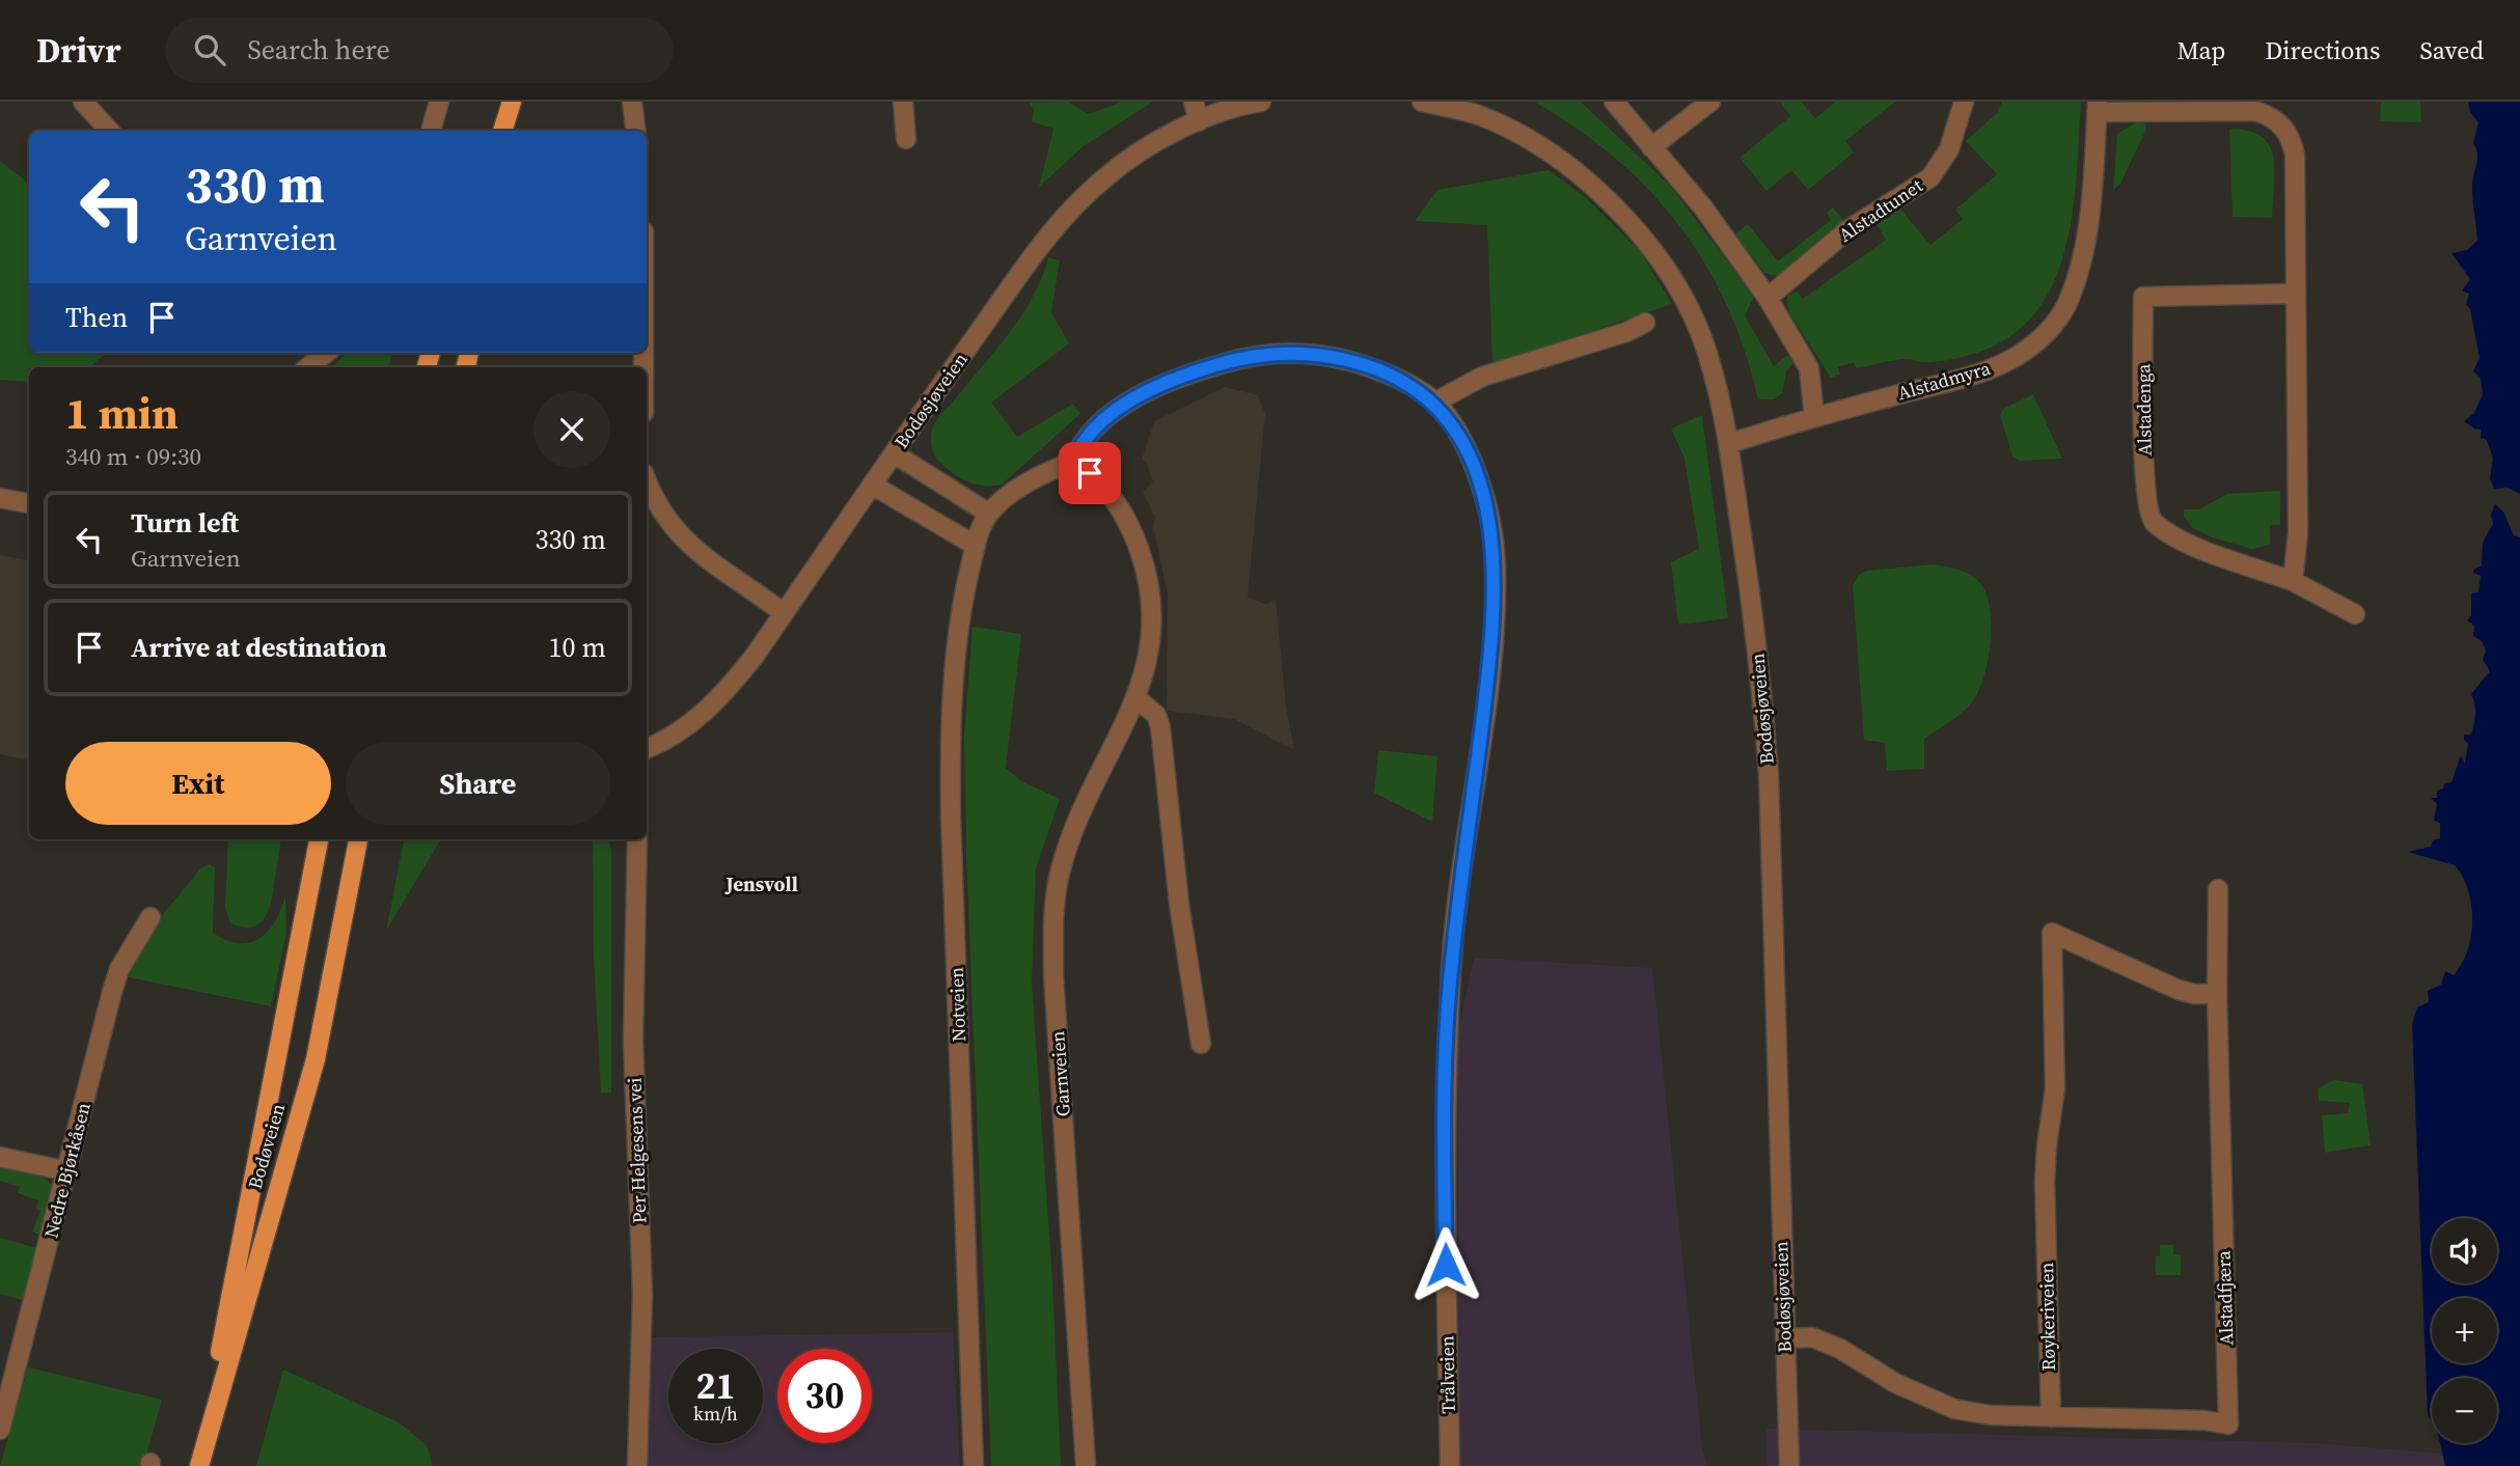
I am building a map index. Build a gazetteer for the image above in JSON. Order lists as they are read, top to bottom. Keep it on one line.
{"streets":{"main road":["Bodøveien"],"street":["Alstadtunet","Alstadmyra","Bodøsjøveien","Alstadenga","Notveien","Garnveien","Per Helgesens vei","Nedre Bjørkåsen","Alstadfjæra","Røykeriveien","Trålveien"]},"crossings":[["Alstadmyra","Bodøsjøveien"],["Garnveien","Trålveien"],["Alstadfjæra","Røykeriveien"]],"districts":["Jensvoll"],"page":{"header":"Drivr","search":"Search here","nav":["Map","Directions","Saved"],"turn":["330 m","Garnveien"],"then":"Then","heading":["1 min","340 m · 09:30"],"list":[{"name":"Turn left","note":"Garnveien","value":"330 m"},{"name":"Arrive at destination","value":"10 m"}],"buttons":["Exit","Share"],"map_buttons":["+","−"],"speed":"21 km/h","limit":"30"}}
